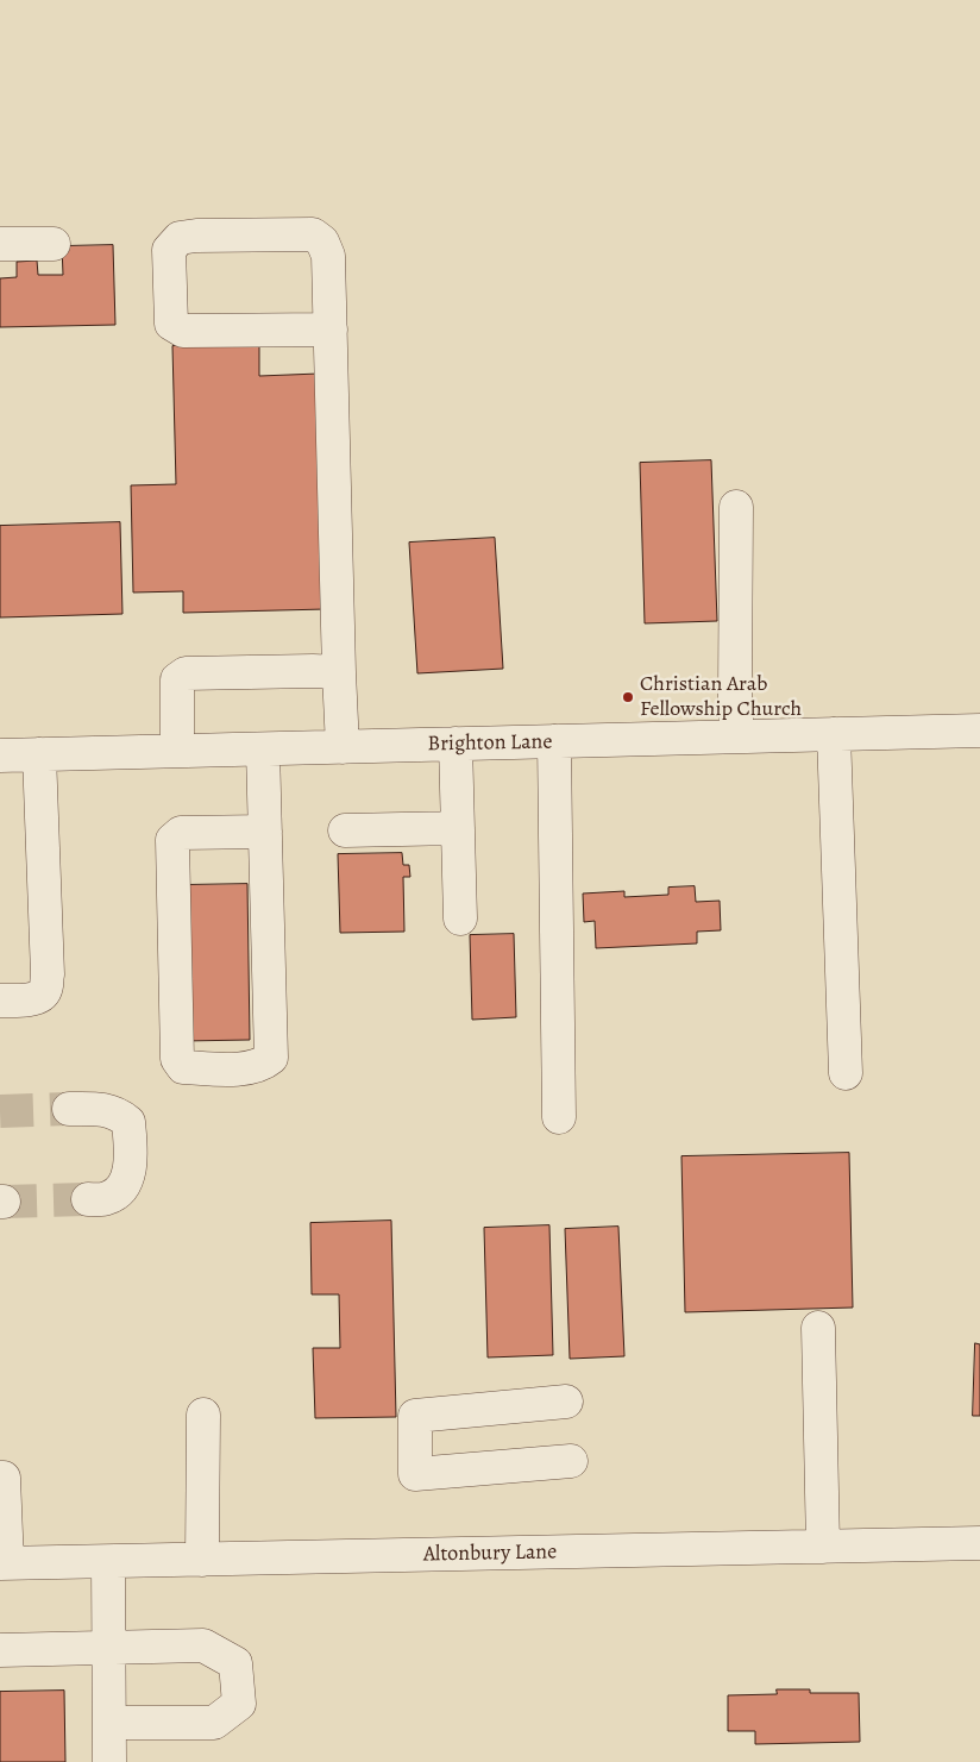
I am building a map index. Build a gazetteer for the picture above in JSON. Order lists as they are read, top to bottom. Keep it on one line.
{"streets":{"street":["Brighton Lane","Altonbury Lane"]},"places":["Christian Arab Fellowship Church"]}
